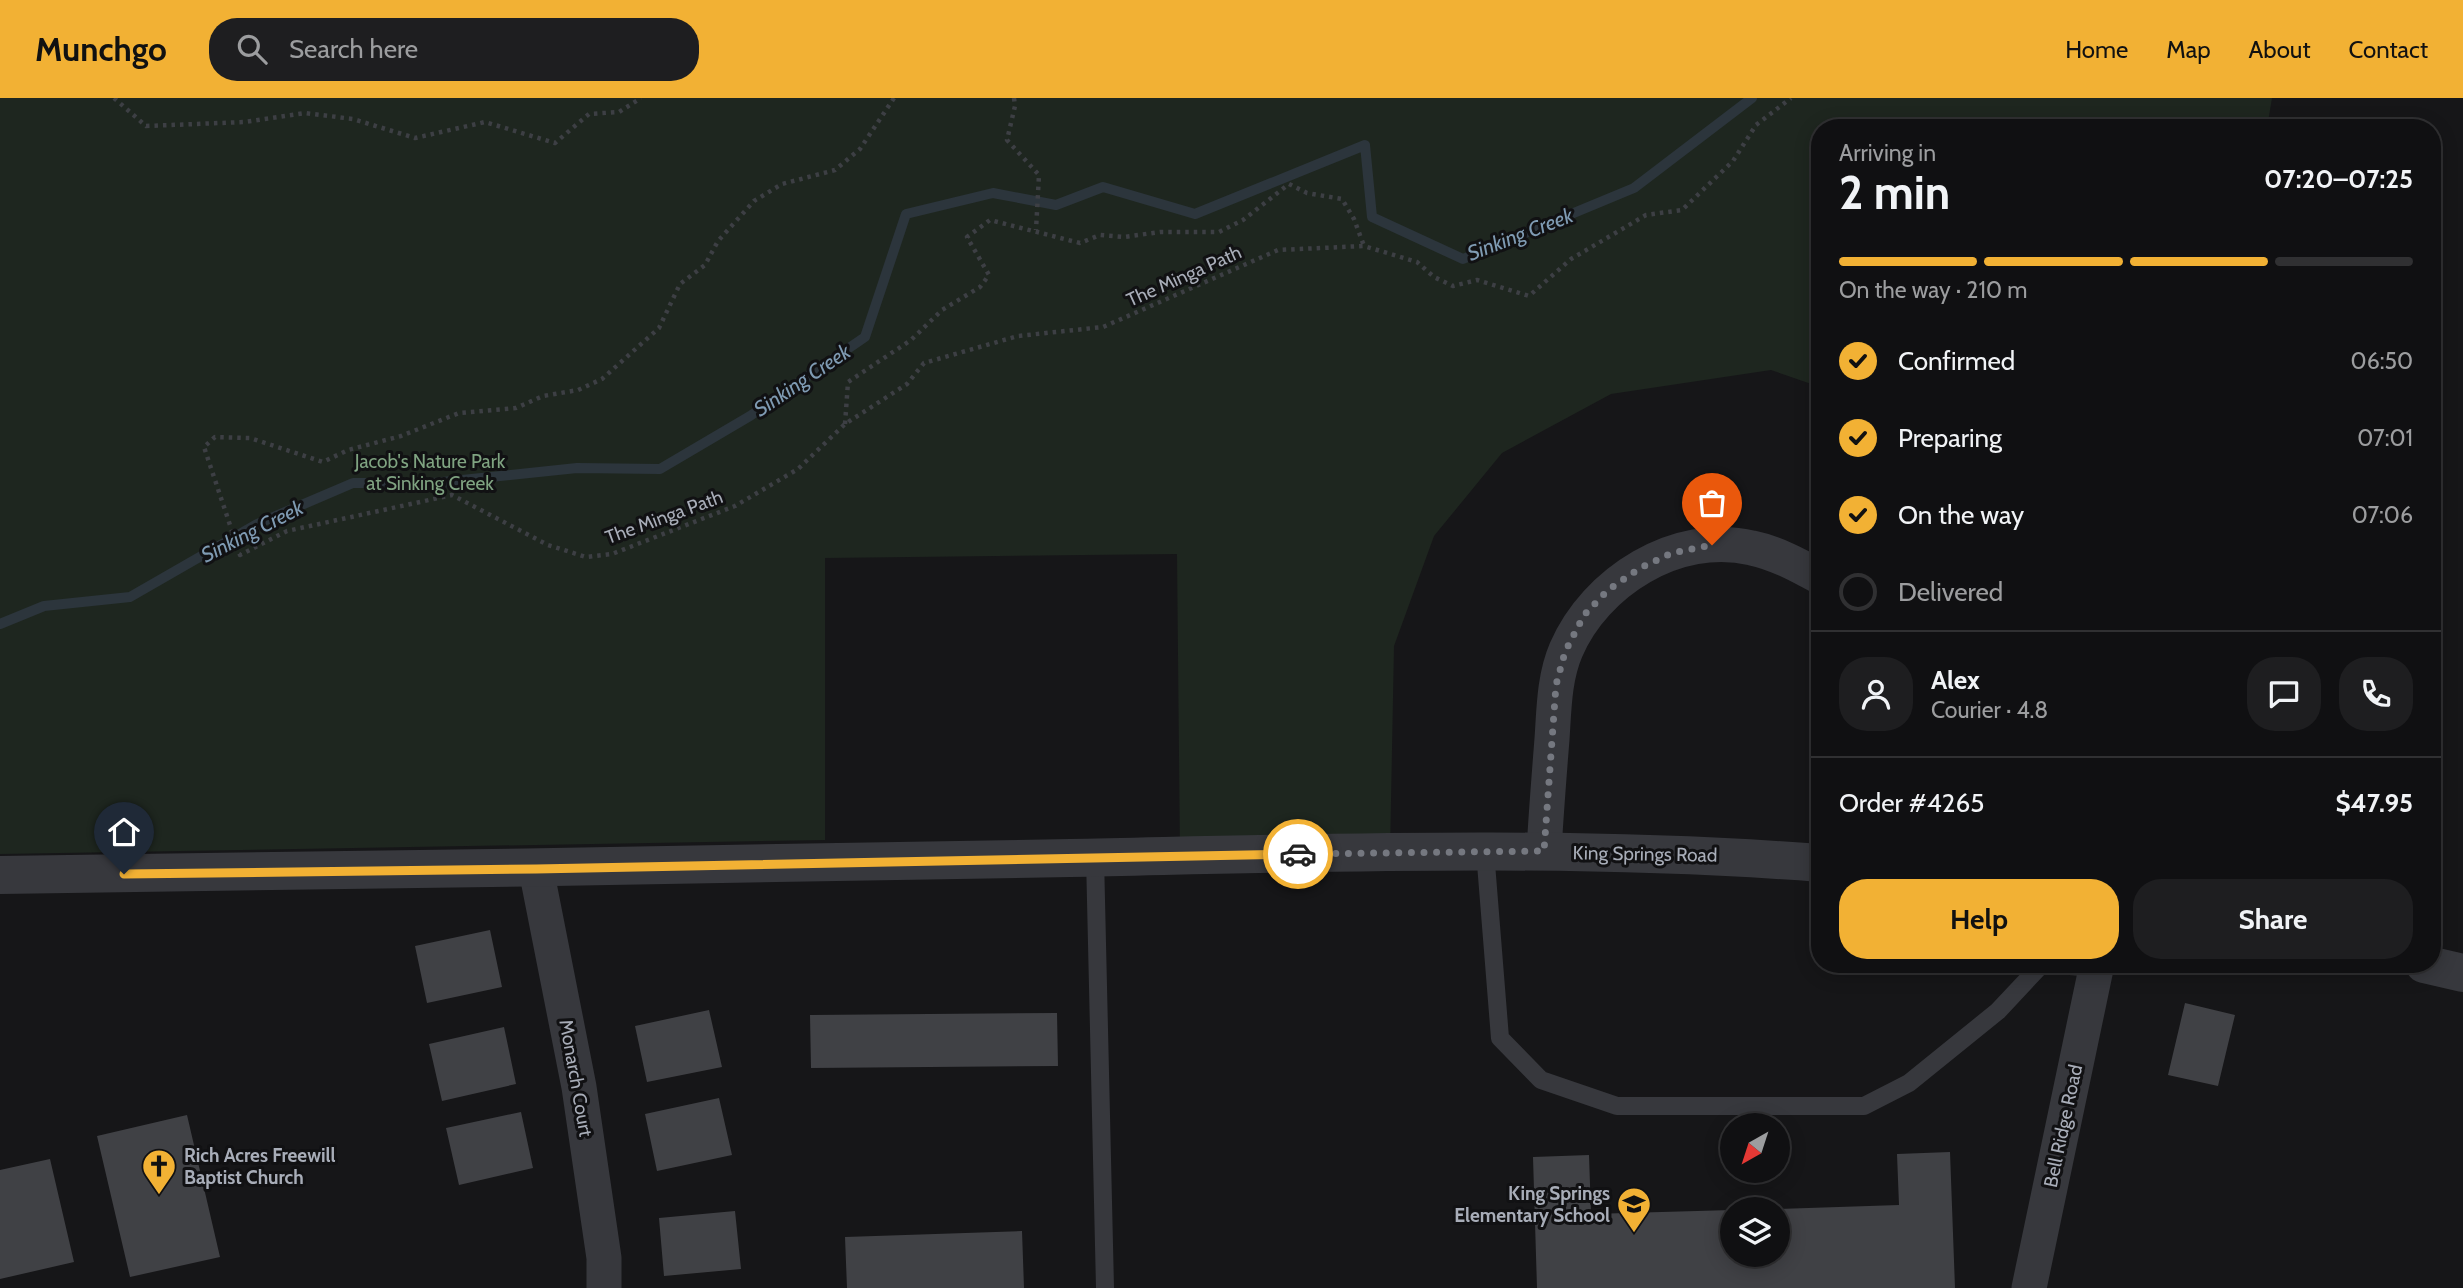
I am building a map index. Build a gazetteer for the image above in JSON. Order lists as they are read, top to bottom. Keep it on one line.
{"streets":{"street":["King Springs Road","Monarch Court","Bell Ridge Road"],"path":["The Minga Path"]},"crossings":[["King Springs Road","Monarch Court"]],"water":["Sinking Creek"],"parks":["Jacob's Nature Park at Sinking Creek"],"places":{"church":["Rich Acres Freewill Baptist Church"],"school or university":["King Springs Elementary School"]},"north":"bottom left","page":{"header":"Munchgo","search":"Search here","nav":["Home","Map","About","Contact"],"heading":["2 min","Arriving in","07:20–07:25"],"panel":["Alex","Courier · 4.8","Order #4265","$47.95"],"bar":"On the way · 210 m","list":[["Confirmed","06:50"],["Preparing","07:01"],["On the way","07:06"],"Delivered"],"buttons":["Help","Share"]}}
